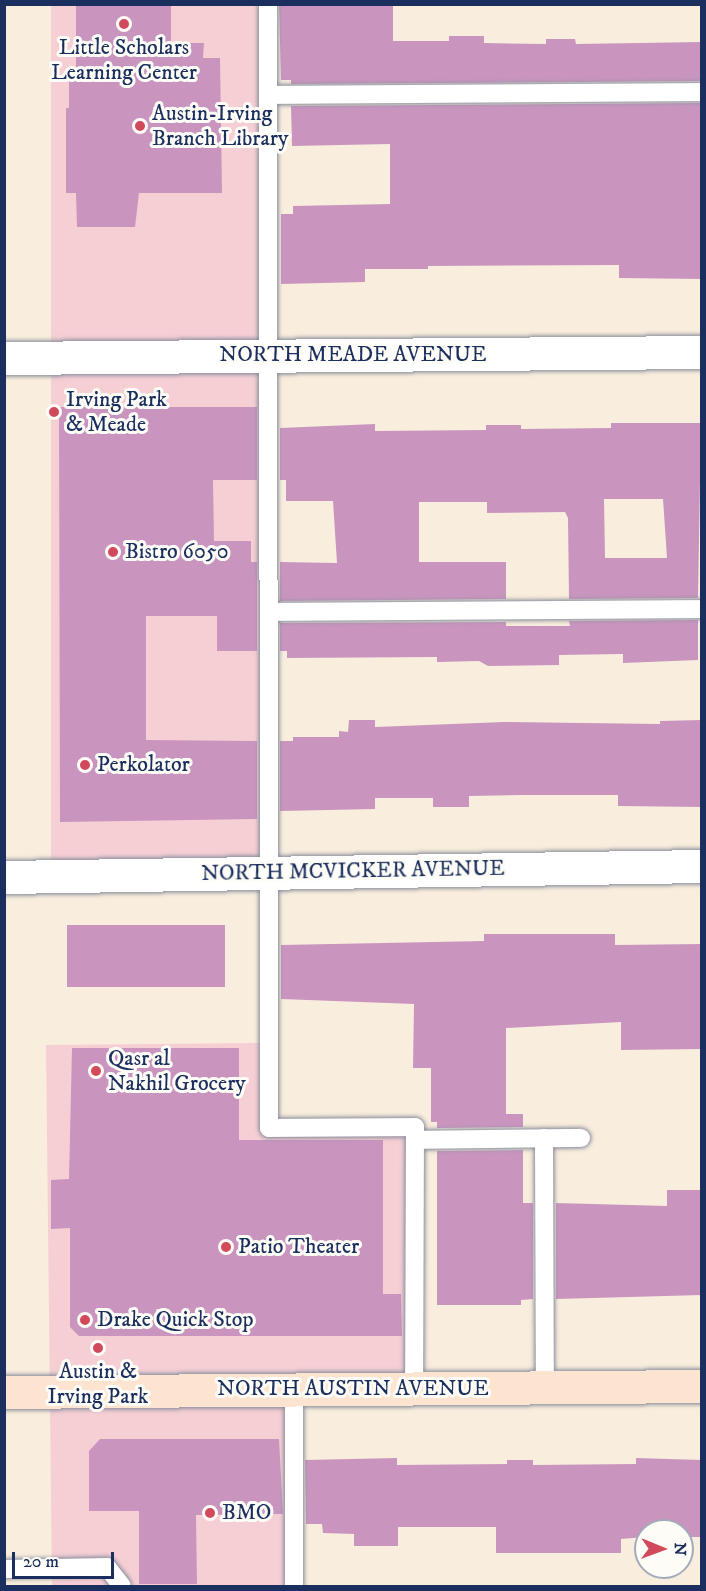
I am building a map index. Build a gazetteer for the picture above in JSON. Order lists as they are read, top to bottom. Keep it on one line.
{"streets":{"street":["NORTH MEADE AVENUE","NORTH MCVICKER AVENUE","NORTH AUSTIN AVENUE"]},"places":["Little Scholars Learning Center","Austin-Irving Branch Library","Irving Park & Meade","Bistro 6050","Perkolator","Qasr al Nakhil Grocery","Patio Theater","Drake Quick Stop","Austin & Irving Park","BMO"],"scale_bar":"20 m","north":"right"}
